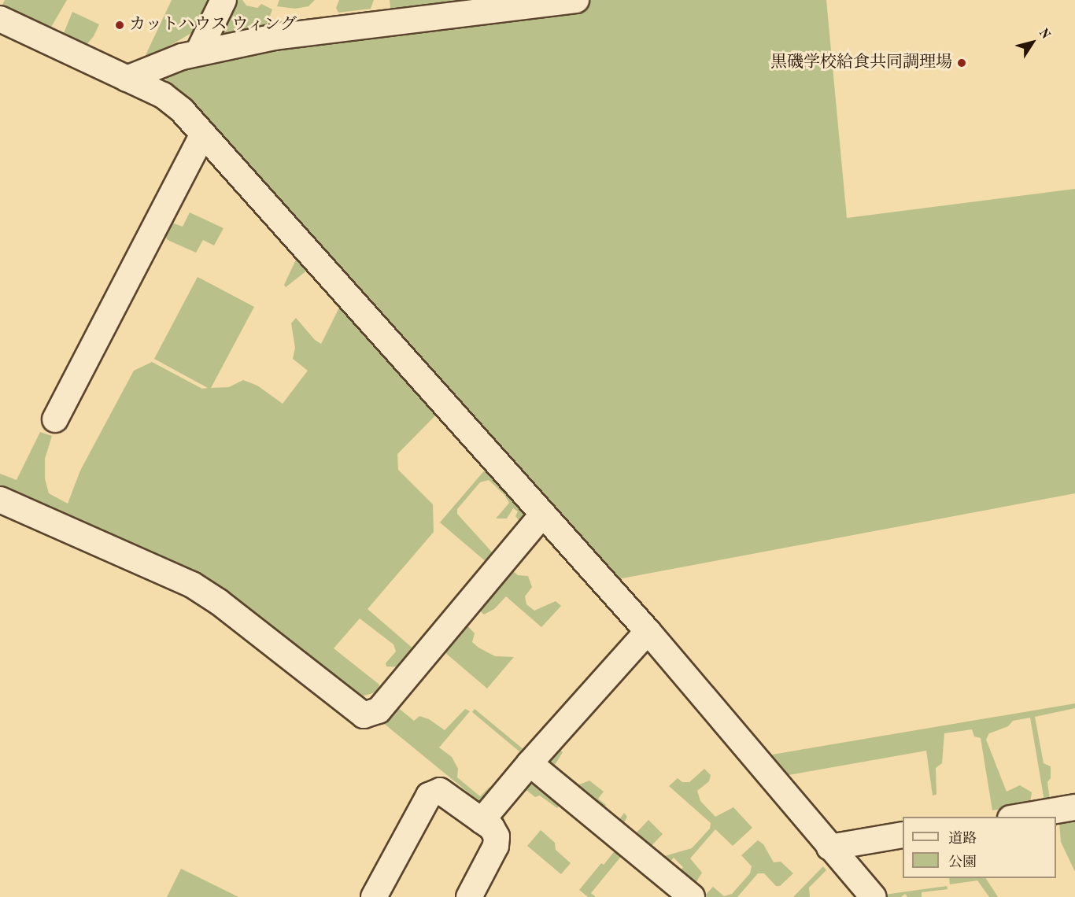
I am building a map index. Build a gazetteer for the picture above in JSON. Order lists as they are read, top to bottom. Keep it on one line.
{"places":["カットハウス ウィング","黒磯学校給食共同調理場"],"legend":["道路","公園"],"north":"top right"}
